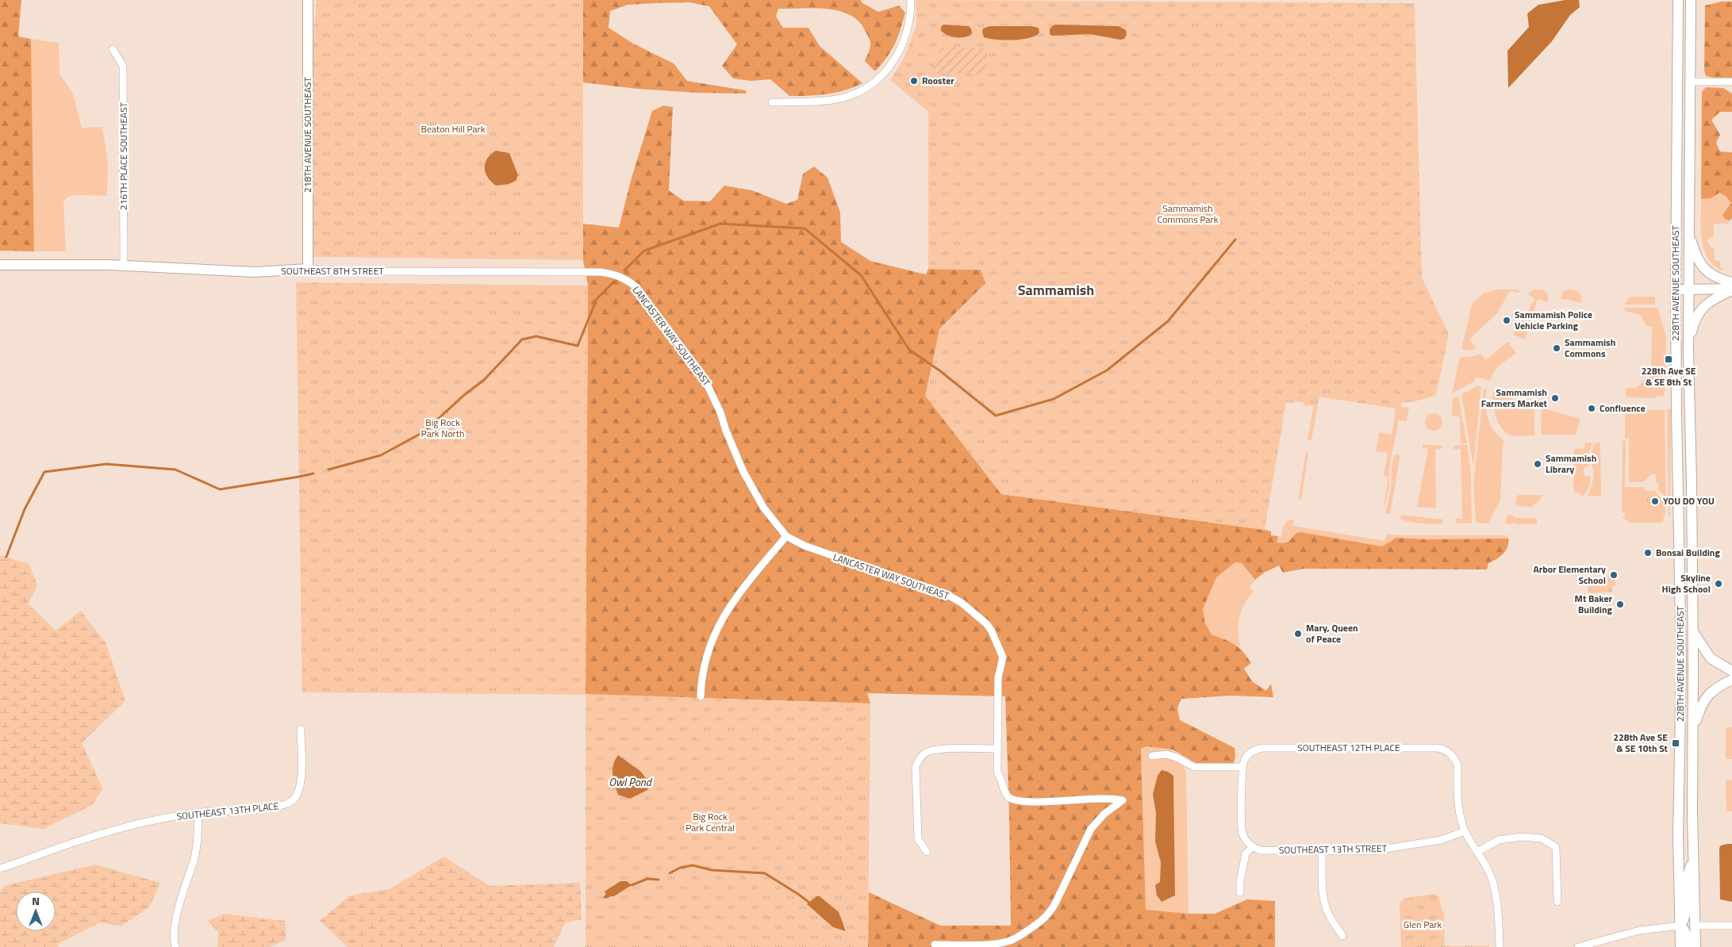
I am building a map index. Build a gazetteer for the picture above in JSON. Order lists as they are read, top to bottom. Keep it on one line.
{"streets":{"main road":["218TH AVENUE SOUTHEAST","SOUTHEAST 8TH STREET","228TH AVENUE SOUTHEAST"],"street":["216TH PLACE SOUTHEAST","LANCASTER WAY SOUTHEAST","SOUTHEAST 12TH PLACE","SOUTHEAST 13TH PLACE","SOUTHEAST 13TH STREET"]},"crossings":[["218TH AVENUE SOUTHEAST","SOUTHEAST 8TH STREET"],["216TH PLACE SOUTHEAST","SOUTHEAST 8TH STREET"],["SOUTHEAST 8TH STREET","LANCASTER WAY SOUTHEAST"],["SOUTHEAST 12TH PLACE","SOUTHEAST 13TH STREET"]],"districts":["Sammamish"],"water":["Owl Pond"],"parks":["Beaton Hill Park","Sammamish Commons Park","Big Rock Park North","Big Rock Park Central","Glen Park"],"places":{"other":["Rooster","Sammamish Police Vehicle Parking","Sammamish Commons","Sammamish Farmers Market","Confluence","Sammamish Library","YOU DO YOU","Bonsai Building","Arbor Elementary School","Skyline High School","Mt Baker Building","Mary, Queen of Peace"],"transit":["228th Ave SE & SE 8th St","228th Ave SE & SE 10th St"]},"north":"top"}
